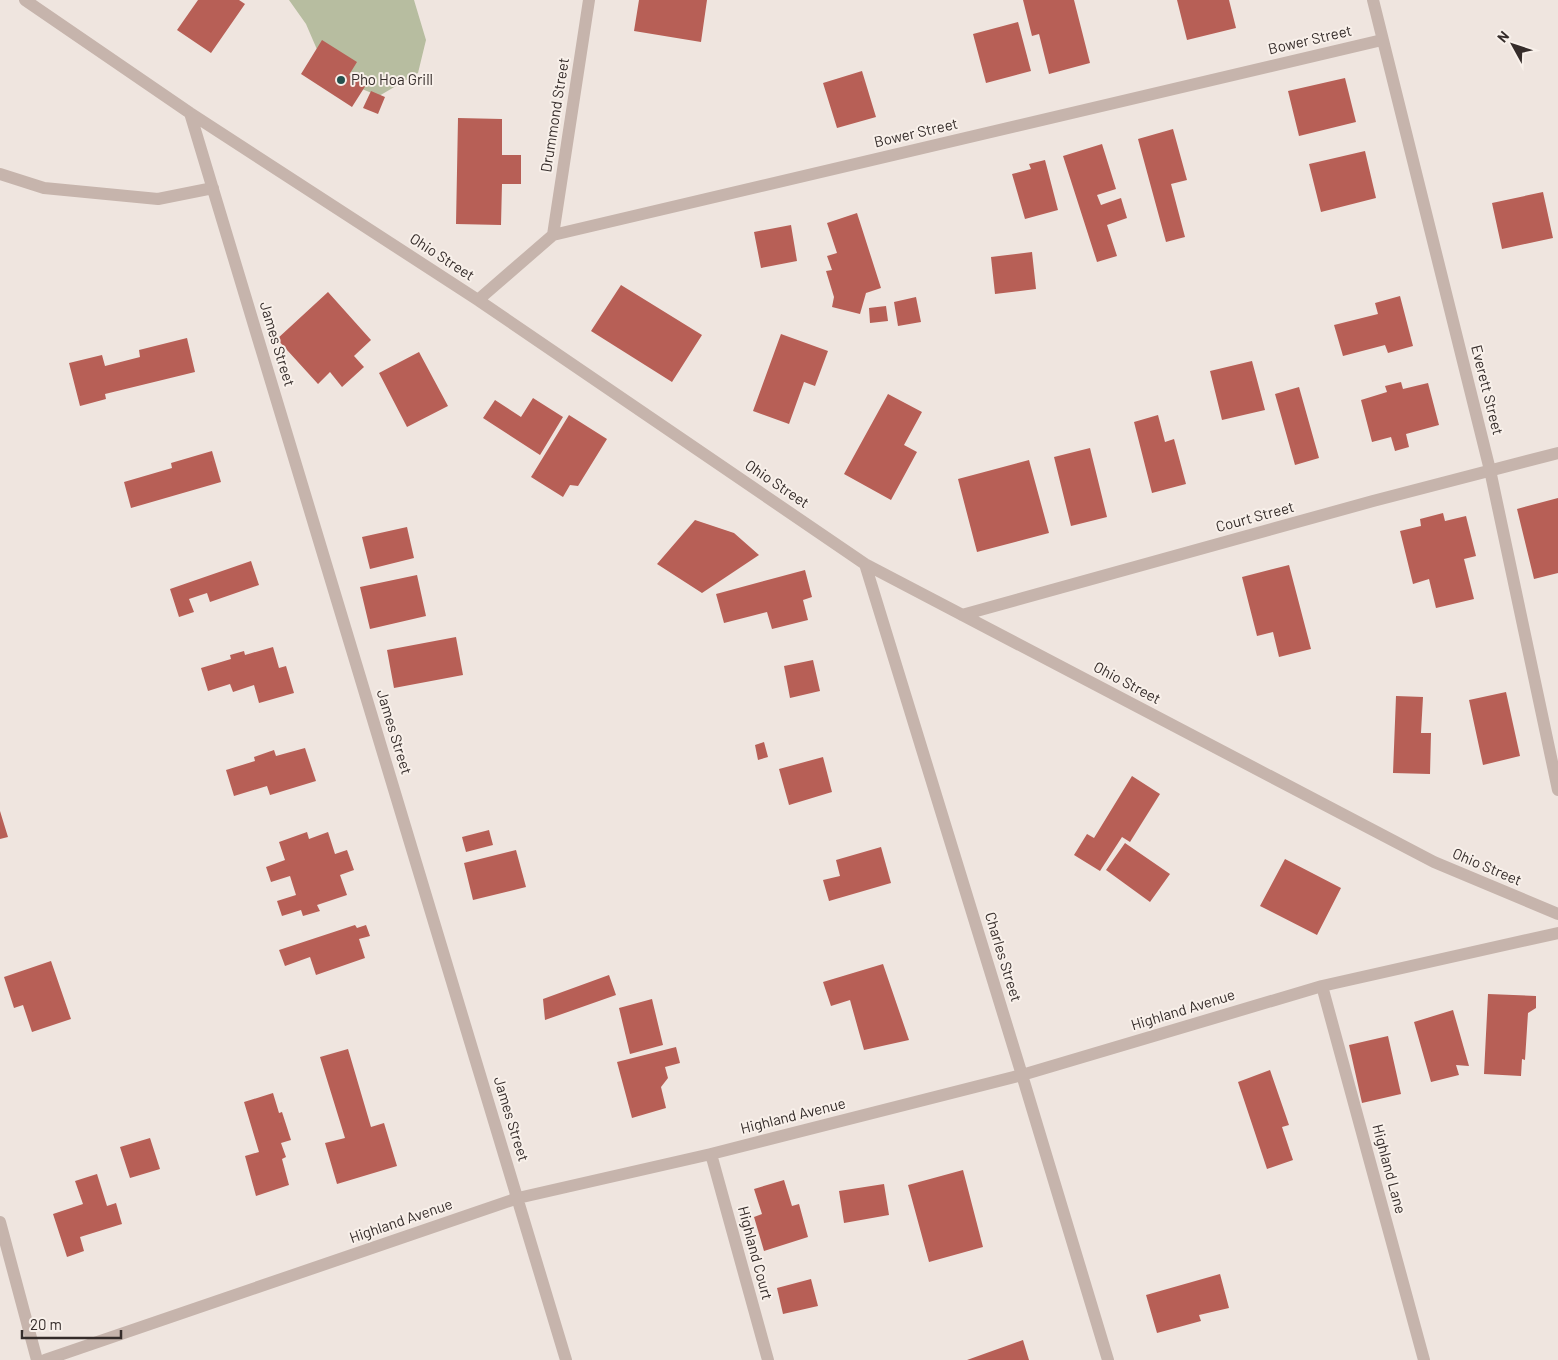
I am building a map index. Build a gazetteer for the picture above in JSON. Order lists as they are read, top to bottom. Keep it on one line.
{"streets":{"street":["Bower Street","Drummond Street","Ohio Street","James Street","Everett Street","Court Street","Charles Street","Highland Avenue","Highland Lane","Highland Court"]},"crossings":[["Bower Street","Drummond Street"],["Bower Street","Ohio Street"],["Bower Street","Everett Street"],["Ohio Street","James Street"],["Ohio Street","Court Street"],["Ohio Street","Charles Street"],["James Street","Highland Avenue"],["Everett Street","Court Street"],["Charles Street","Highland Avenue"],["Highland Avenue","Highland Lane"],["Highland Avenue","Highland Court"]],"places":["Pho Hoa Grill"],"scale_bar":"20 m","north":"top left"}
